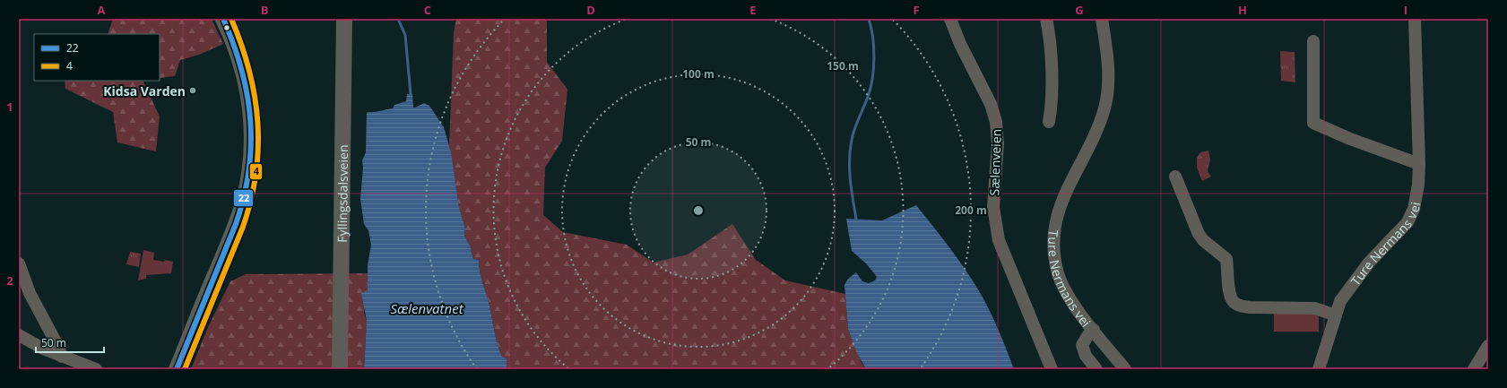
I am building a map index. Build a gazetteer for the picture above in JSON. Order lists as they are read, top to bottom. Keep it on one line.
{"streets":{"main road":["Fyllingsdalsveien"],"street":["Sælenveien","Ture Nermans vei"]},"water":["Sælenvatnet"],"places":["Kidsa Varden"],"lines":["transit line 22","transit line 4"],"legend":["22","4"],"scale_bar":"50 m","grid":{"columns":["A","B","C","D","E","F","G","H","I"],"rows":["1","2"]},"rings":["150 m","100 m","50 m","200 m"]}
